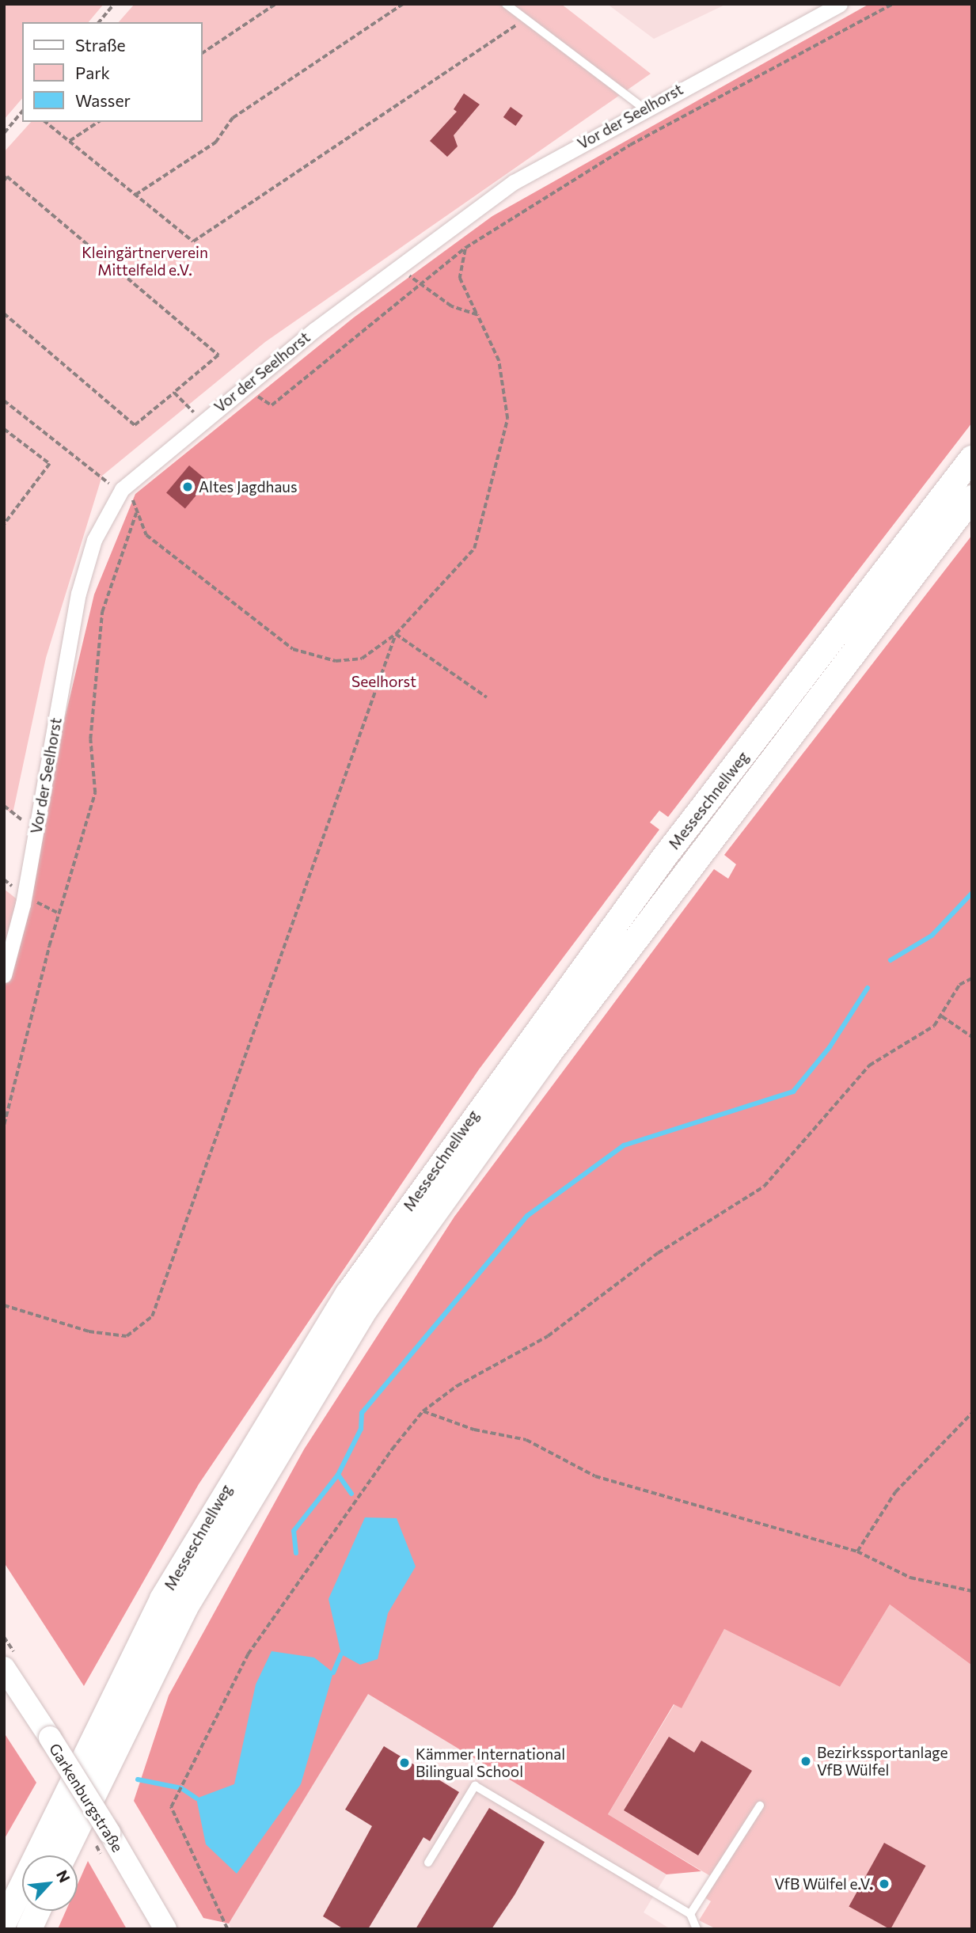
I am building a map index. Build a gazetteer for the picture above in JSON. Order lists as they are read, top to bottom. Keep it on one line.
{"streets":{"highway":["Messeschnellweg"],"main road":["Garkenburgstraße"],"street":["Vor der Seelhorst"]},"parks":["Kleingärtnerverein Mittelfeld e.V.","Seelhorst"],"places":["Altes Jagdhaus","Bezirkssportanlage VfB Wülfel","Kämmer International Bilingual School","VfB Wülfel e.V."],"legend":["Straße","Park","Wasser"],"north":"top right"}
